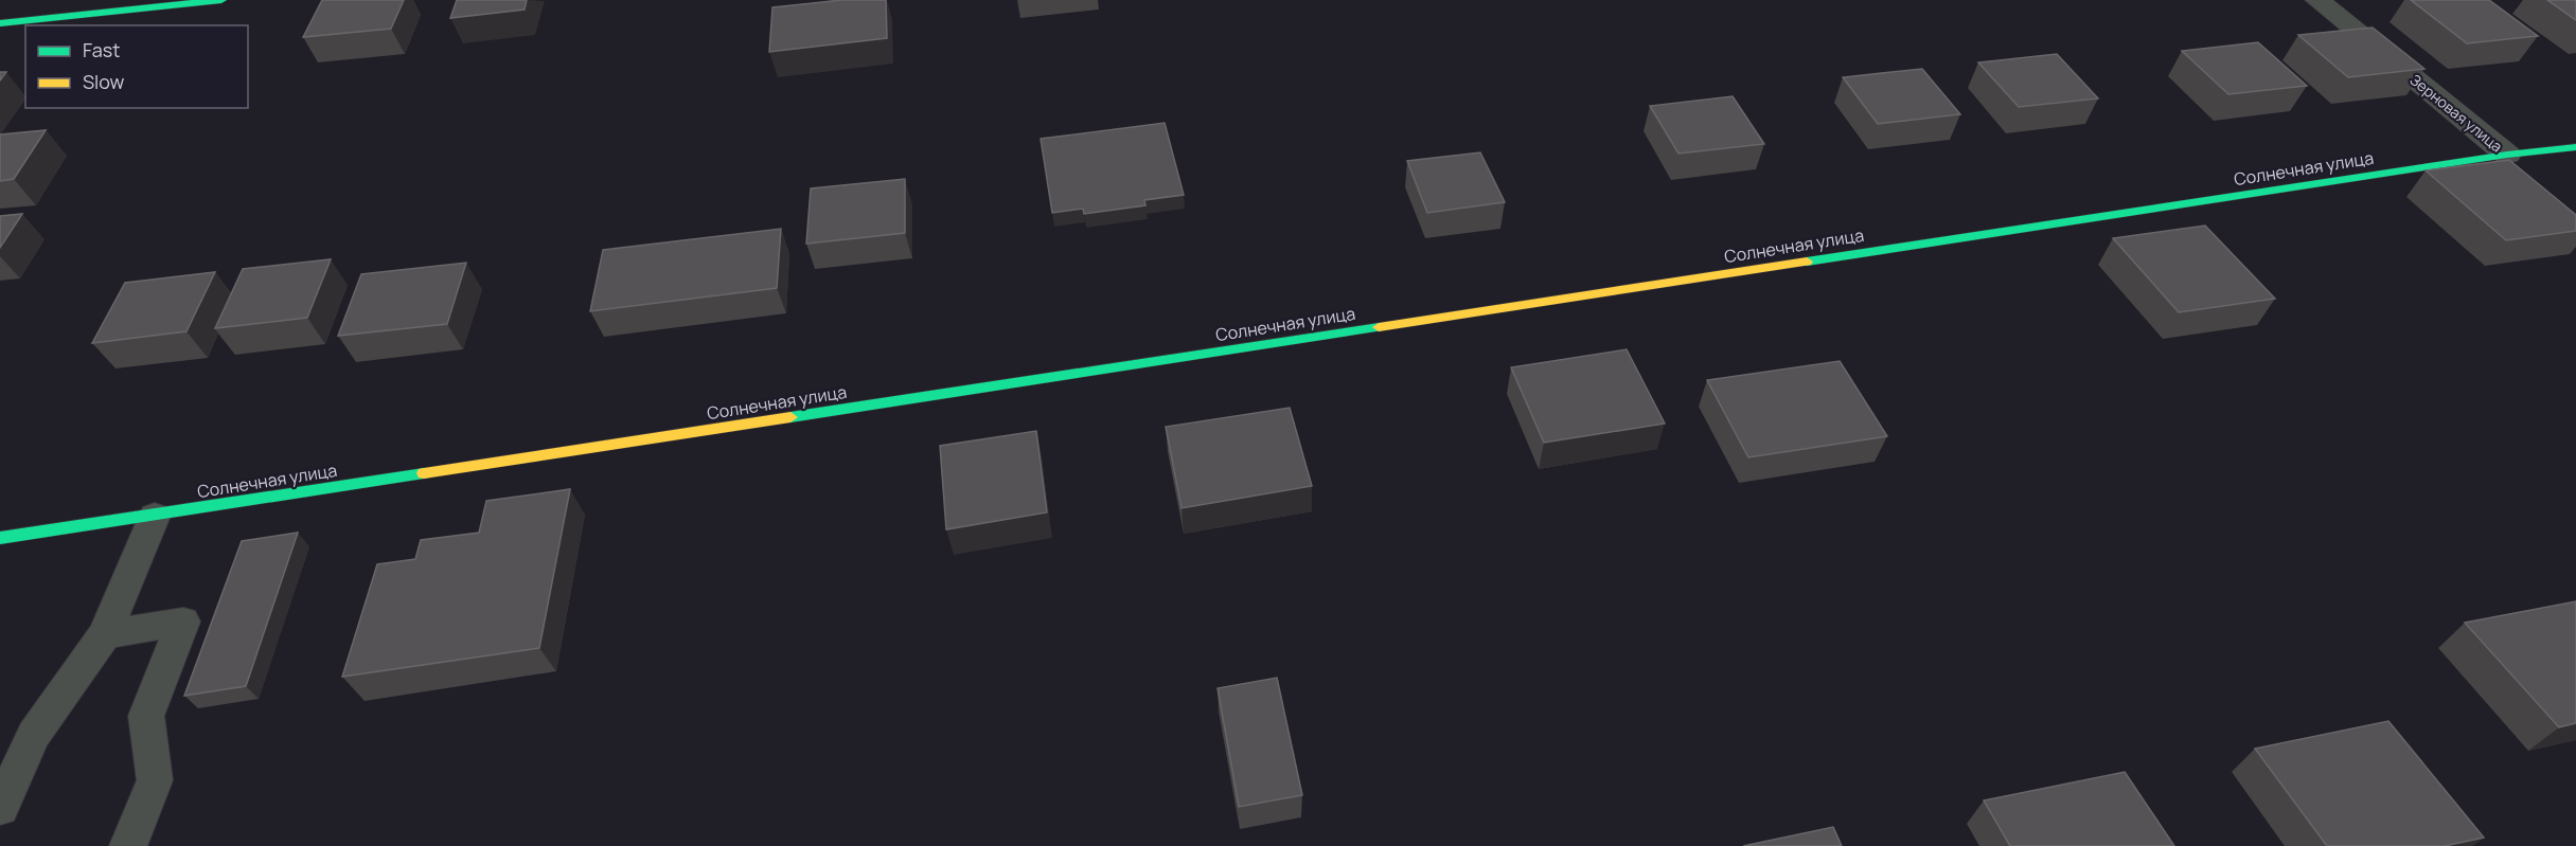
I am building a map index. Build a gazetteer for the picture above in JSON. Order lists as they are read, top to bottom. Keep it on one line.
{"streets":{"street":["Зерновая улица","Солнечная улица"]},"crossings":[["Зерновая улица","Солнечная улица"]],"legend":["Fast","Slow"]}
